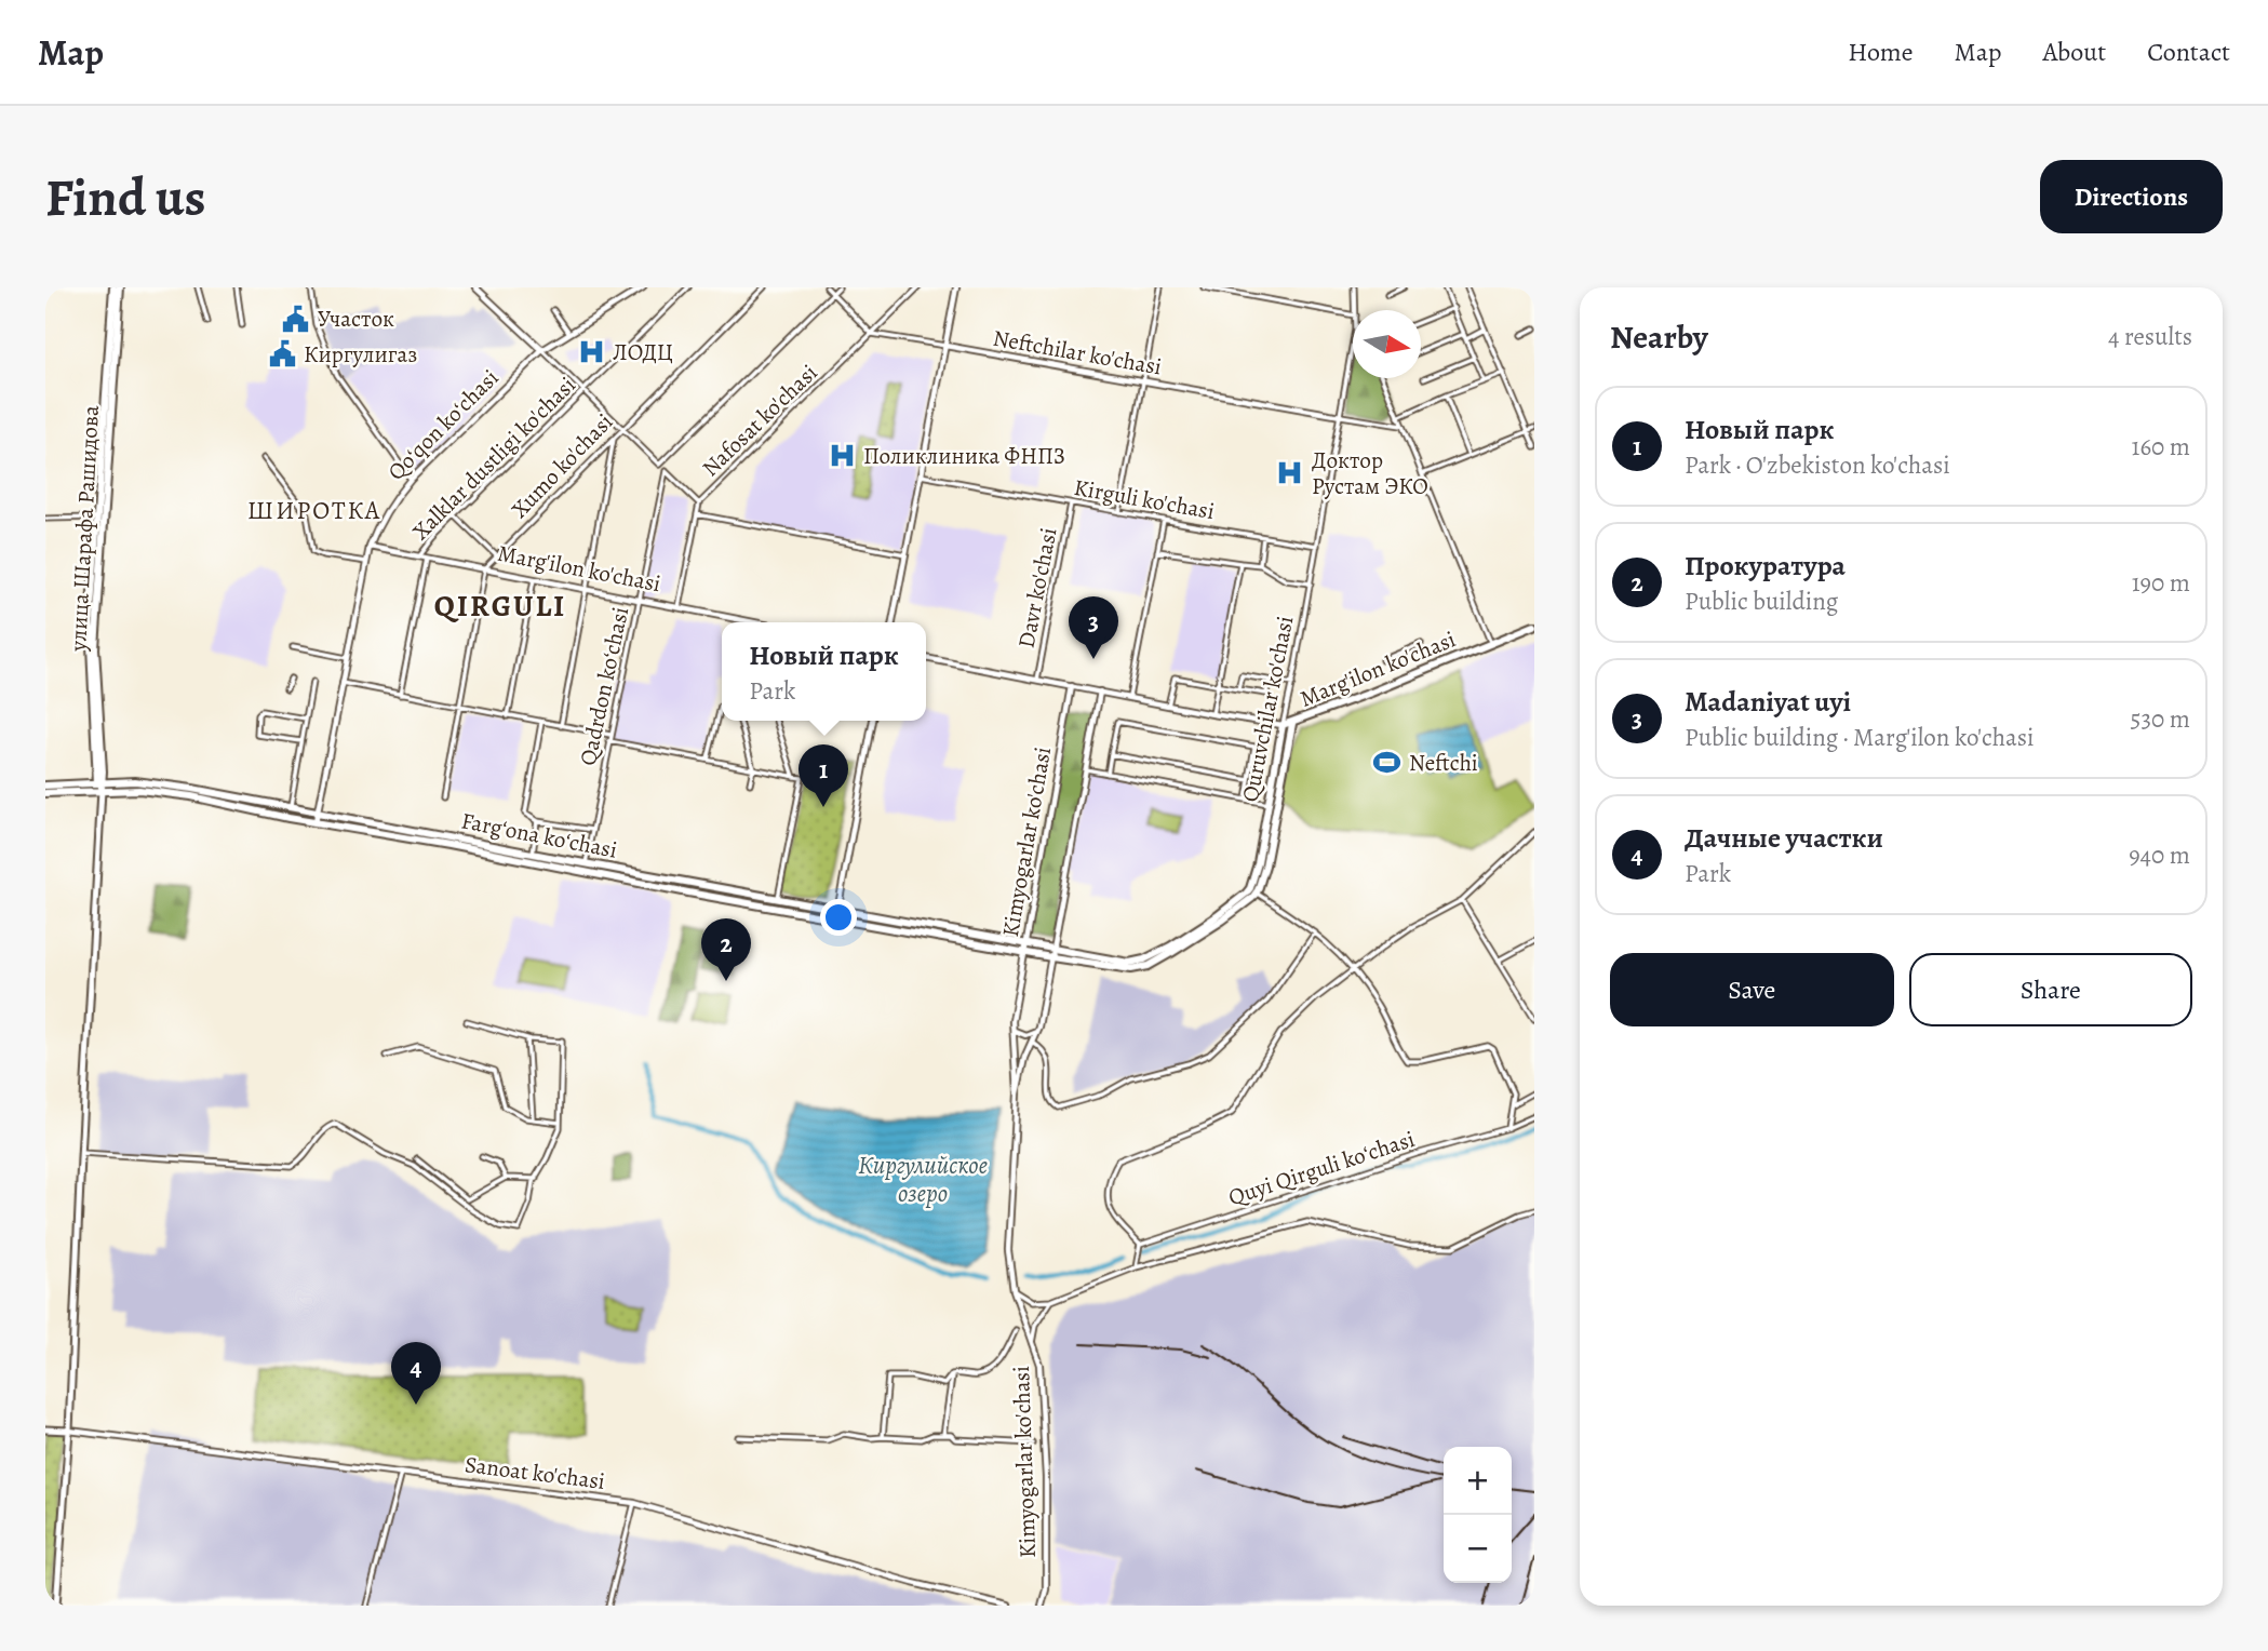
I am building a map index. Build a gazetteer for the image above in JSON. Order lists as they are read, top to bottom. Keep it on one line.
{"streets":{"main road":["улица Шарафа Рашидова","Marg'ilon ko'chasi","Quruvchilar ko'chasi","Fargʻona koʻchasi","Sanoat ko'chasi"],"street":["Neftchilar ko'chasi","Nafosat ko'chasi","Qoʻqon koʻchasi","Xalklar dustligi ko'chasi","Xumo ko'chasi","Kirguli ko'chasi","Davr ko'chasi","Qadrdon koʻchasi","Kimyogarlar ko'chasi","Quyi Qirguli koʻchasi"]},"crossings":[["Neftchilar ko'chasi","Nafosat ko'chasi"],["Neftchilar ko'chasi","Quruvchilar ko'chasi"],["Nafosat ko'chasi","Marg'ilon ko'chasi"],["Qoʻqon koʻchasi","Marg'ilon ko'chasi"],["Qoʻqon koʻchasi","Fargʻona koʻchasi"],["Xalklar dustligi ko'chasi","Marg'ilon ko'chasi"],["Xumo ko'chasi","Marg'ilon ko'chasi"],["Kirguli ko'chasi","Davr ko'chasi"],["Kirguli ko'chasi","Quruvchilar ko'chasi"],["улица Шарафа Рашидова","Fargʻona koʻchasi"],["Marg'ilon ko'chasi","Davr ko'chasi"],["Marg'ilon ko'chasi","Qadrdon koʻchasi"],["Marg'ilon ko'chasi","Quruvchilar ko'chasi"],["Marg'ilon ko'chasi","Kimyogarlar ko'chasi"],["Qadrdon koʻchasi","Fargʻona koʻchasi"],["Quruvchilar ko'chasi","Fargʻona koʻchasi"],["Quruvchilar ko'chasi","Kimyogarlar ko'chasi"],["Fargʻona koʻchasi","Kimyogarlar ko'chasi"]],"districts":["ШИРОТКА","QIRGULI"],"water":["Киргулийское озеро"],"places":{"public building":["Участок","Киргулигаз"],"hospital":["ЛОДЦ","Поликлиника ФНПЗ","Доктор Рустам ЭКО"],"sports":["Neftchi"]},"north":"right","page":{"header":"Map","nav":["Home","Map","About","Contact"],"buttons":["Directions",["Save","Share"]],"title":"Find us","heading":["Nearby","4 results"],"list":[{"mark":"1","name":"Новый парк","note":"Park · O'zbekiston ko'chasi","value":"160 m"},{"mark":"2","name":"Прокуратура","note":"Public building","value":"190 m"},{"mark":"3","name":"Madaniyat uyi","note":"Public building · Marg'ilon ko'chasi","value":"530 m"},{"mark":"4","name":"Дачные участки","note":"Park","value":"940 m"}],"pins":["3","1","2","4"],"popup":["Новый парк","Park"],"map_buttons":["+","−"]}}
